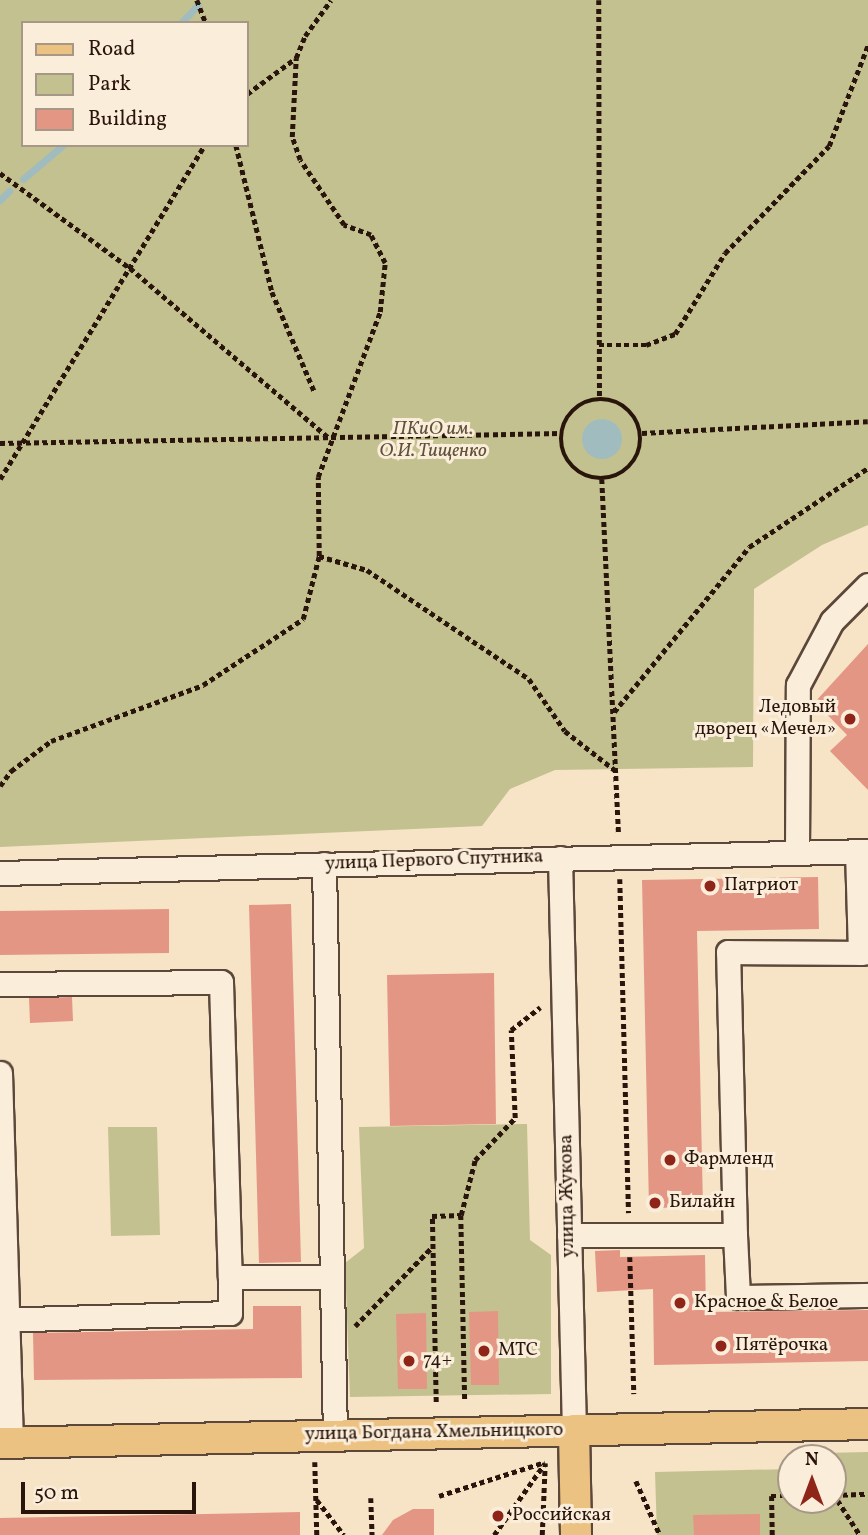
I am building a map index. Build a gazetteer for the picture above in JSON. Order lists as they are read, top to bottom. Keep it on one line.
{"streets":{"main road":["улица Жукова","улица Богдана Хмельницкого"],"street":["улица Первого Спутника"]},"crossings":[["улица Первого Спутника","улица Жукова"],["улица Жукова","улица Богдана Хмельницкого"]],"parks":["ПКиО им. О.И. Тищенко"],"places":["Ледовый дворец «Мечел»","Патриот","Фармленд","Билайн","Красное & Белое","Пятёрочка","МТС","74+","Российская"],"legend":["Road","Park","Building"],"scale_bar":"50 m","north":"top"}
